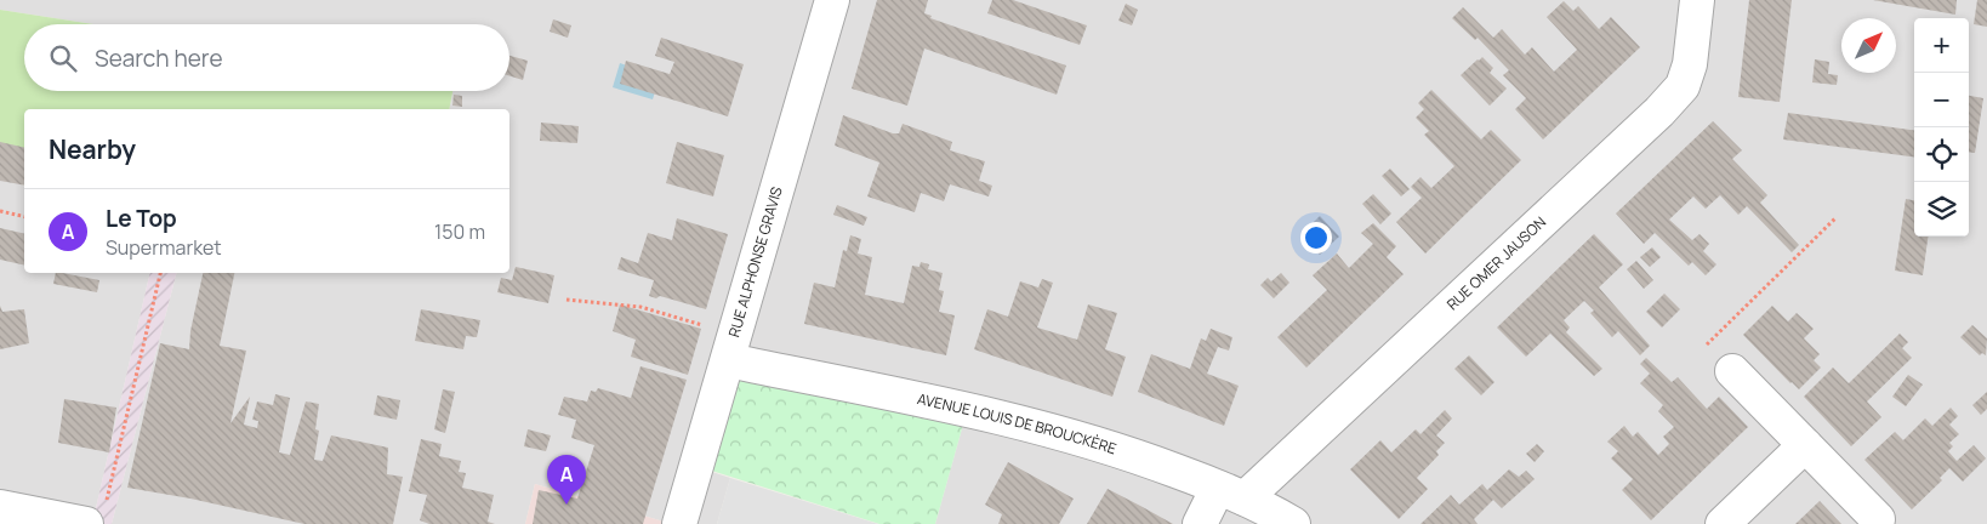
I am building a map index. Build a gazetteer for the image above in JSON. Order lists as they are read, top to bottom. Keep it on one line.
{"streets":{"street":["RUE ALPHONSE GRAVIS","RUE OMER JAUSON","AVENUE LOUIS DE BROUCKÈRE"]},"crossings":[["RUE ALPHONSE GRAVIS","AVENUE LOUIS DE BROUCKÈRE"],["RUE OMER JAUSON","AVENUE LOUIS DE BROUCKÈRE"]],"north":"top right","page":{"map_buttons":["+","−"],"search":"Search here","heading":"Nearby","list":[{"mark":"A","name":"Le Top","note":"Supermarket","value":"150 m"}],"pins":"A"}}
